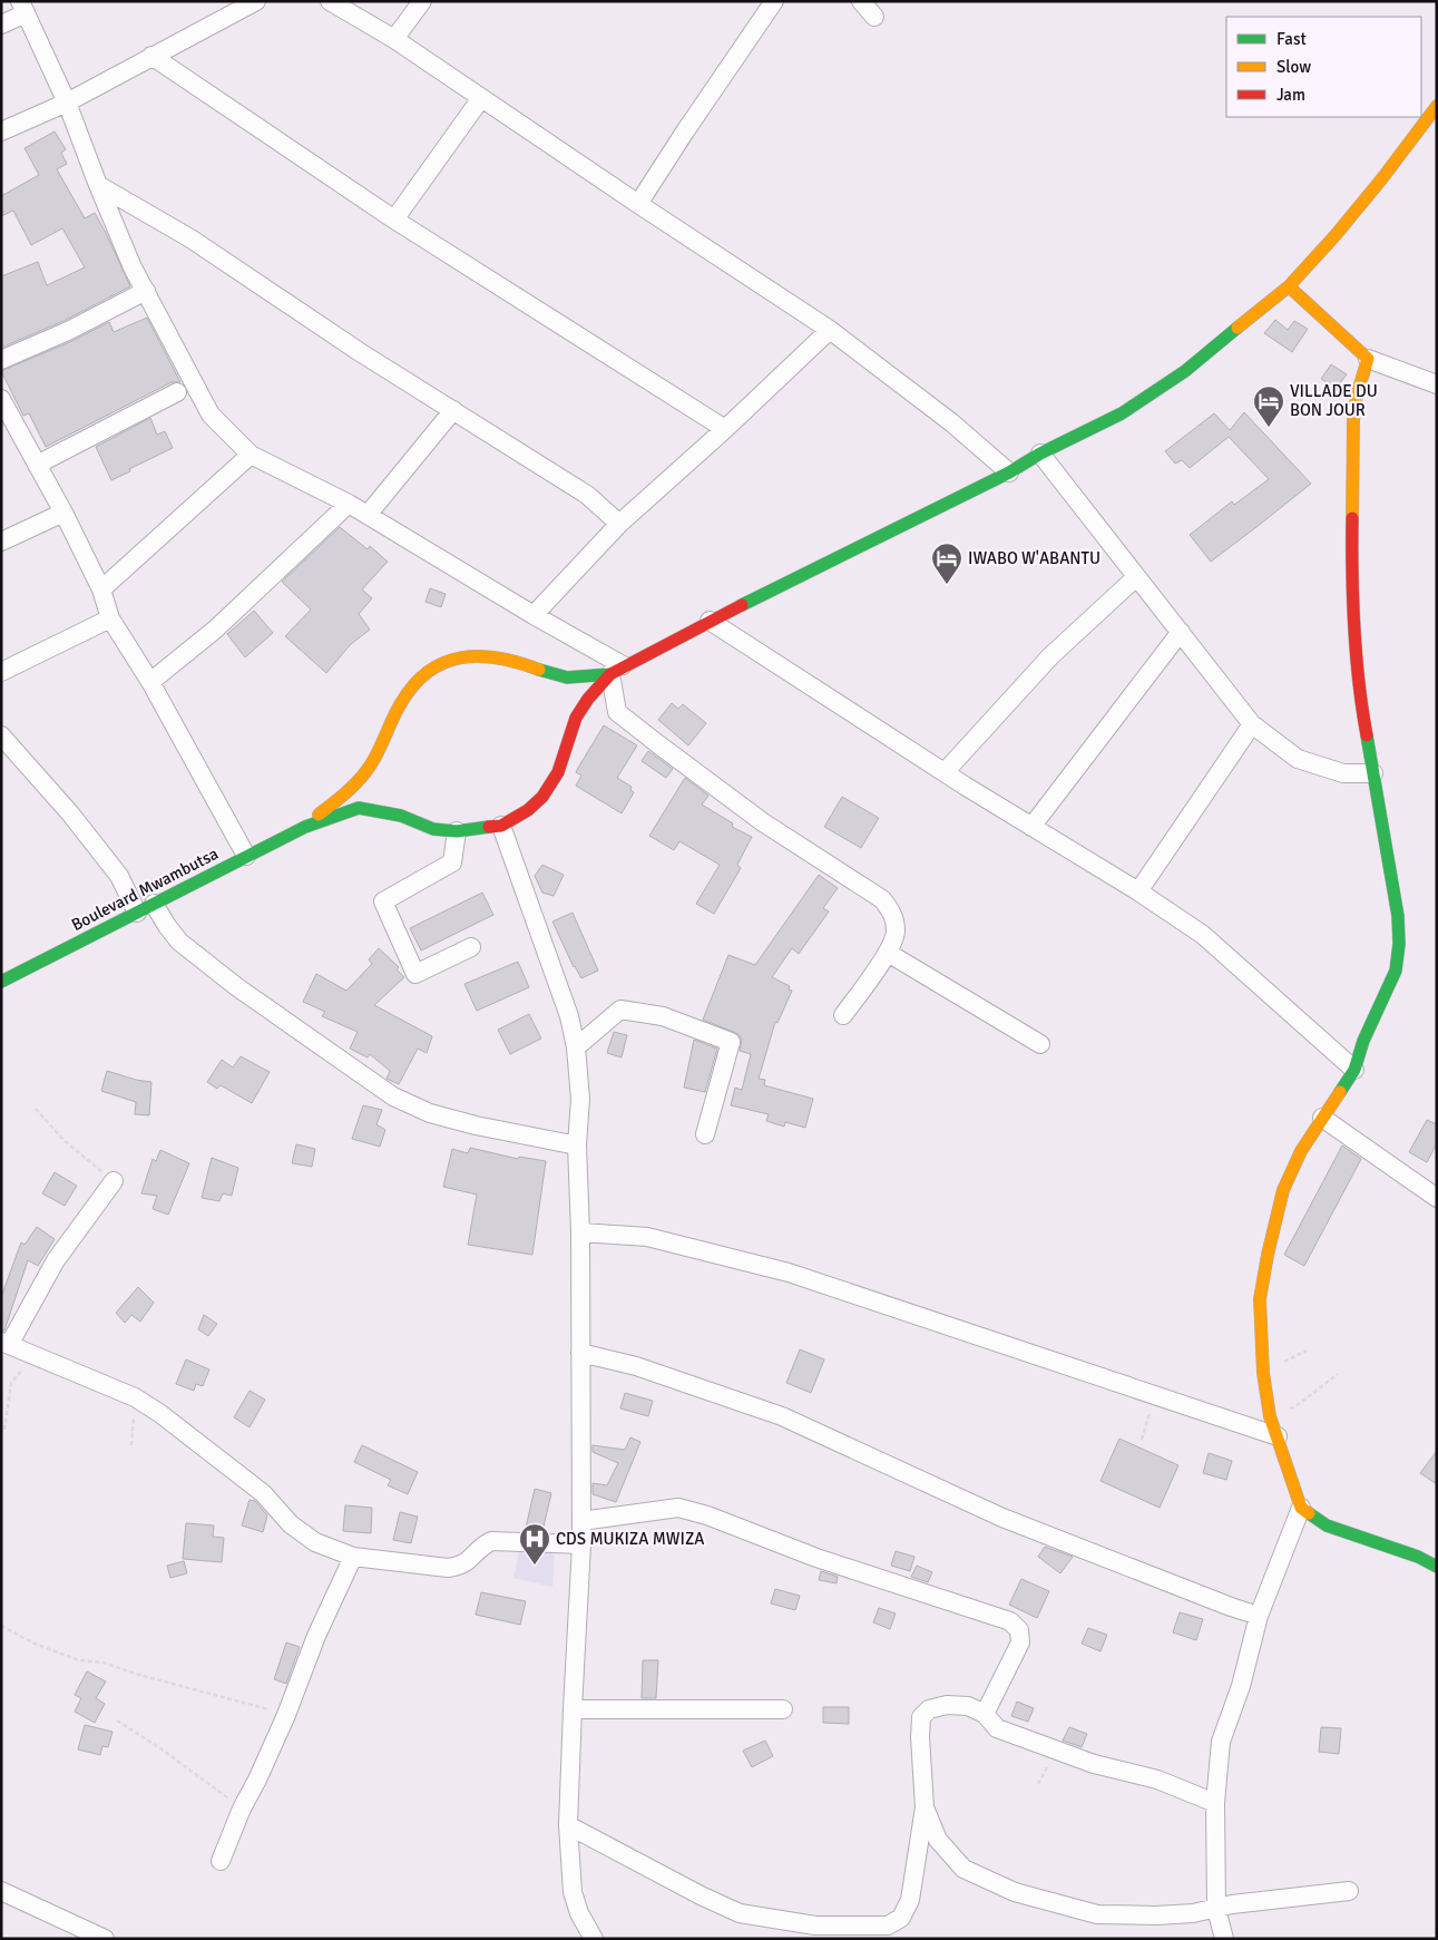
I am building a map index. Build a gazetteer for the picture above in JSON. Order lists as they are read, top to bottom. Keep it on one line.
{"streets":{"main road":["Boulevard Mwambutsa"]},"places":{"hotel":["VILLADE DU BON JOUR","IWABO W'ABANTU"],"hospital":["CDS MUKIZA MWIZA"]},"legend":["Fast","Slow","Jam"]}
